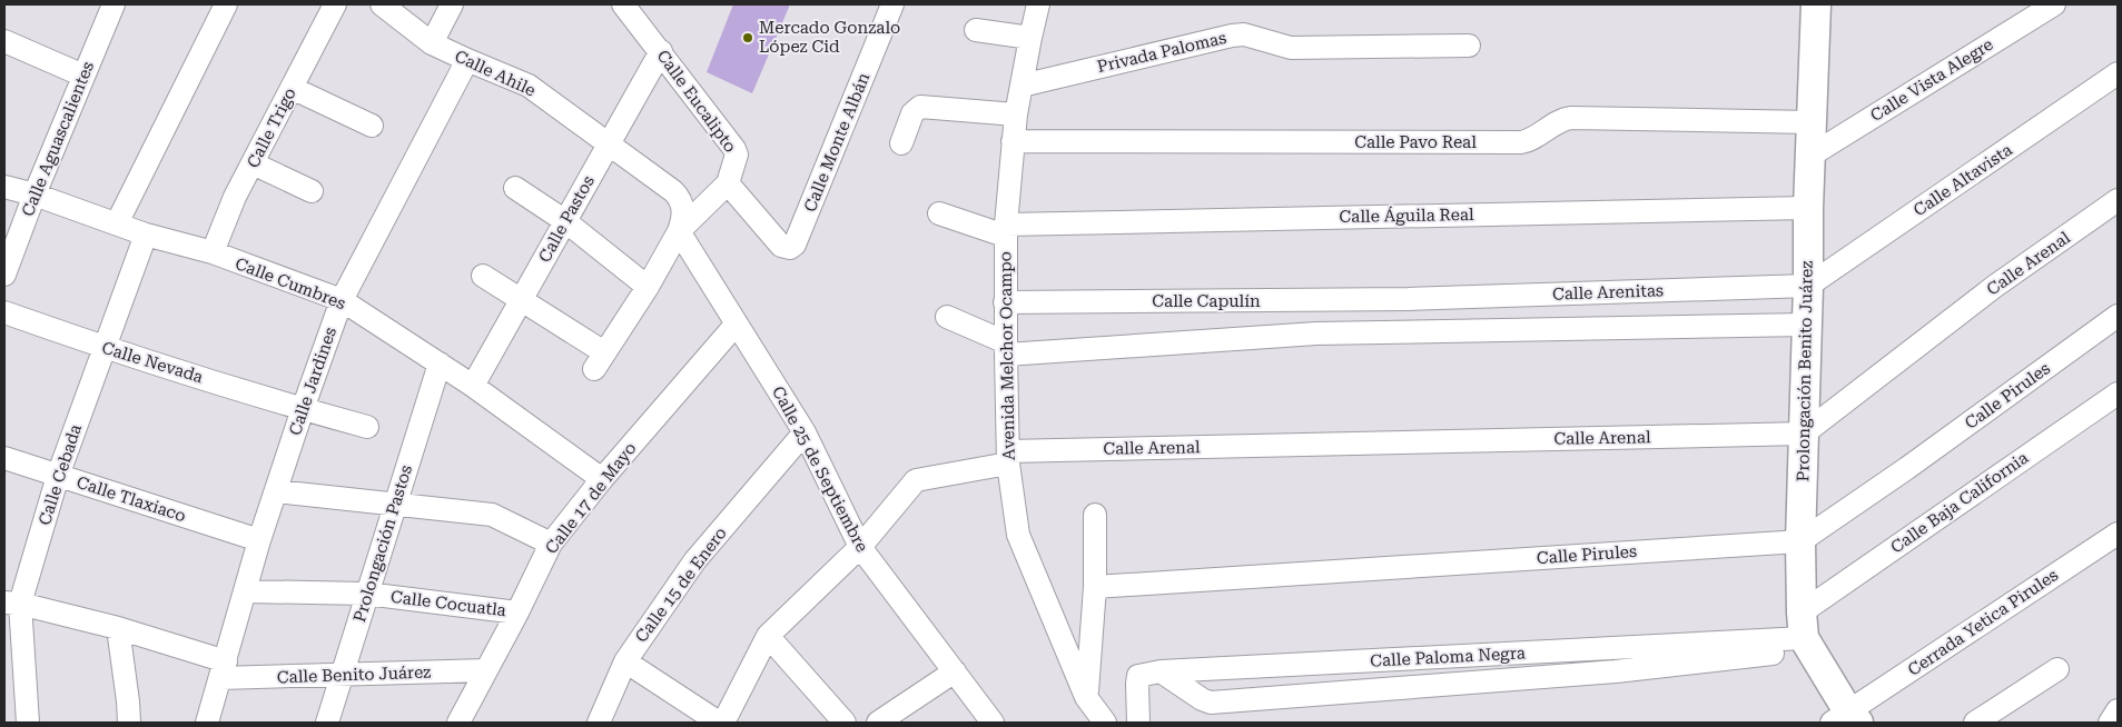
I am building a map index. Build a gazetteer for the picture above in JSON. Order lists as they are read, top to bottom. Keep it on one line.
{"streets":{"main road":["Prolongación Benito Juárez"],"street":["Privada Palomas","Calle Ahile","Calle Vista Alegre","Calle Eucalipto","Calle Trigo","Calle Aguascalientes","Calle Monte Albán","Calle Pavo Real","Calle Altavista","Calle Águila Real","Calle Pastos","Calle Arenal","Calle Cumbres","Calle Arenitas","Calle Capulín","Avenida Melchor Ocampo","Calle Nevada","Calle Jardines","Calle Pirules","Calle 25 de Septiembre","Calle Cebada","Calle 17 de Mayo","Calle Tlaxiaco","Calle Baja California","Prolongación Pastos","Calle 15 de Enero","Calle Cocuatla","Cerrada Yetica Pirules","Calle Paloma Negra","Calle Benito Juárez"]},"crossings":[["Privada Palomas","Avenida Melchor Ocampo"],["Calle Ahile","Calle Pastos"],["Calle Ahile","Calle Jardines"],["Calle Ahile","Calle 25 de Septiembre"],["Calle Vista Alegre","Prolongación Benito Juárez"],["Calle Eucalipto","Calle Monte Albán"],["Calle Eucalipto","Calle Pastos"],["Calle Trigo","Calle Cumbres"],["Calle Aguascalientes","Calle Cumbres"],["Calle Pavo Real","Avenida Melchor Ocampo"],["Calle Pavo Real","Prolongación Benito Juárez"],["Calle Altavista","Calle Arenitas"],["Calle Altavista","Prolongación Benito Juárez"],["Calle Águila Real","Avenida Melchor Ocampo"],["Calle Águila Real","Prolongación Benito Juárez"],["Calle Pastos","Calle Cumbres"],["Calle Arenal","Avenida Melchor Ocampo"],["Calle Arenal","Prolongación Benito Juárez"],["Calle Arenal","Calle 25 de Septiembre"],["Calle Cumbres","Calle Jardines"],["Calle Cumbres","Calle Cebada"],["Calle Cumbres","Calle 17 de Mayo"],["Calle Cumbres","Prolongación Pastos"],["Calle Arenitas","Calle Capulín"],["Calle Arenitas","Prolongación Benito Juárez"],["Calle Capulín","Avenida Melchor Ocampo"],["Calle Nevada","Calle Jardines"],["Calle Nevada","Calle Cebada"],["Prolongación Benito Juárez","Calle Pirules"],["Prolongación Benito Juárez","Calle Baja California"],["Prolongación Benito Juárez","Calle Paloma Negra"],["Calle Jardines","Calle Tlaxiaco"],["Calle Jardines","Calle Cocuatla"],["Calle Jardines","Calle Benito Juárez"],["Calle 25 de Septiembre","Calle 17 de Mayo"],["Calle 25 de Septiembre","Calle 15 de Enero"],["Calle Cebada","Calle Tlaxiaco"],["Calle Cebada","Calle Benito Juárez"],["Calle 17 de Mayo","Calle Cocuatla"],["Calle 17 de Mayo","Calle Benito Juárez"],["Calle Baja California","Calle Paloma Negra"],["Prolongación Pastos","Calle Cocuatla"],["Prolongación Pastos","Calle Benito Juárez"]],"places":["Mercado Gonzalo López Cid"]}
